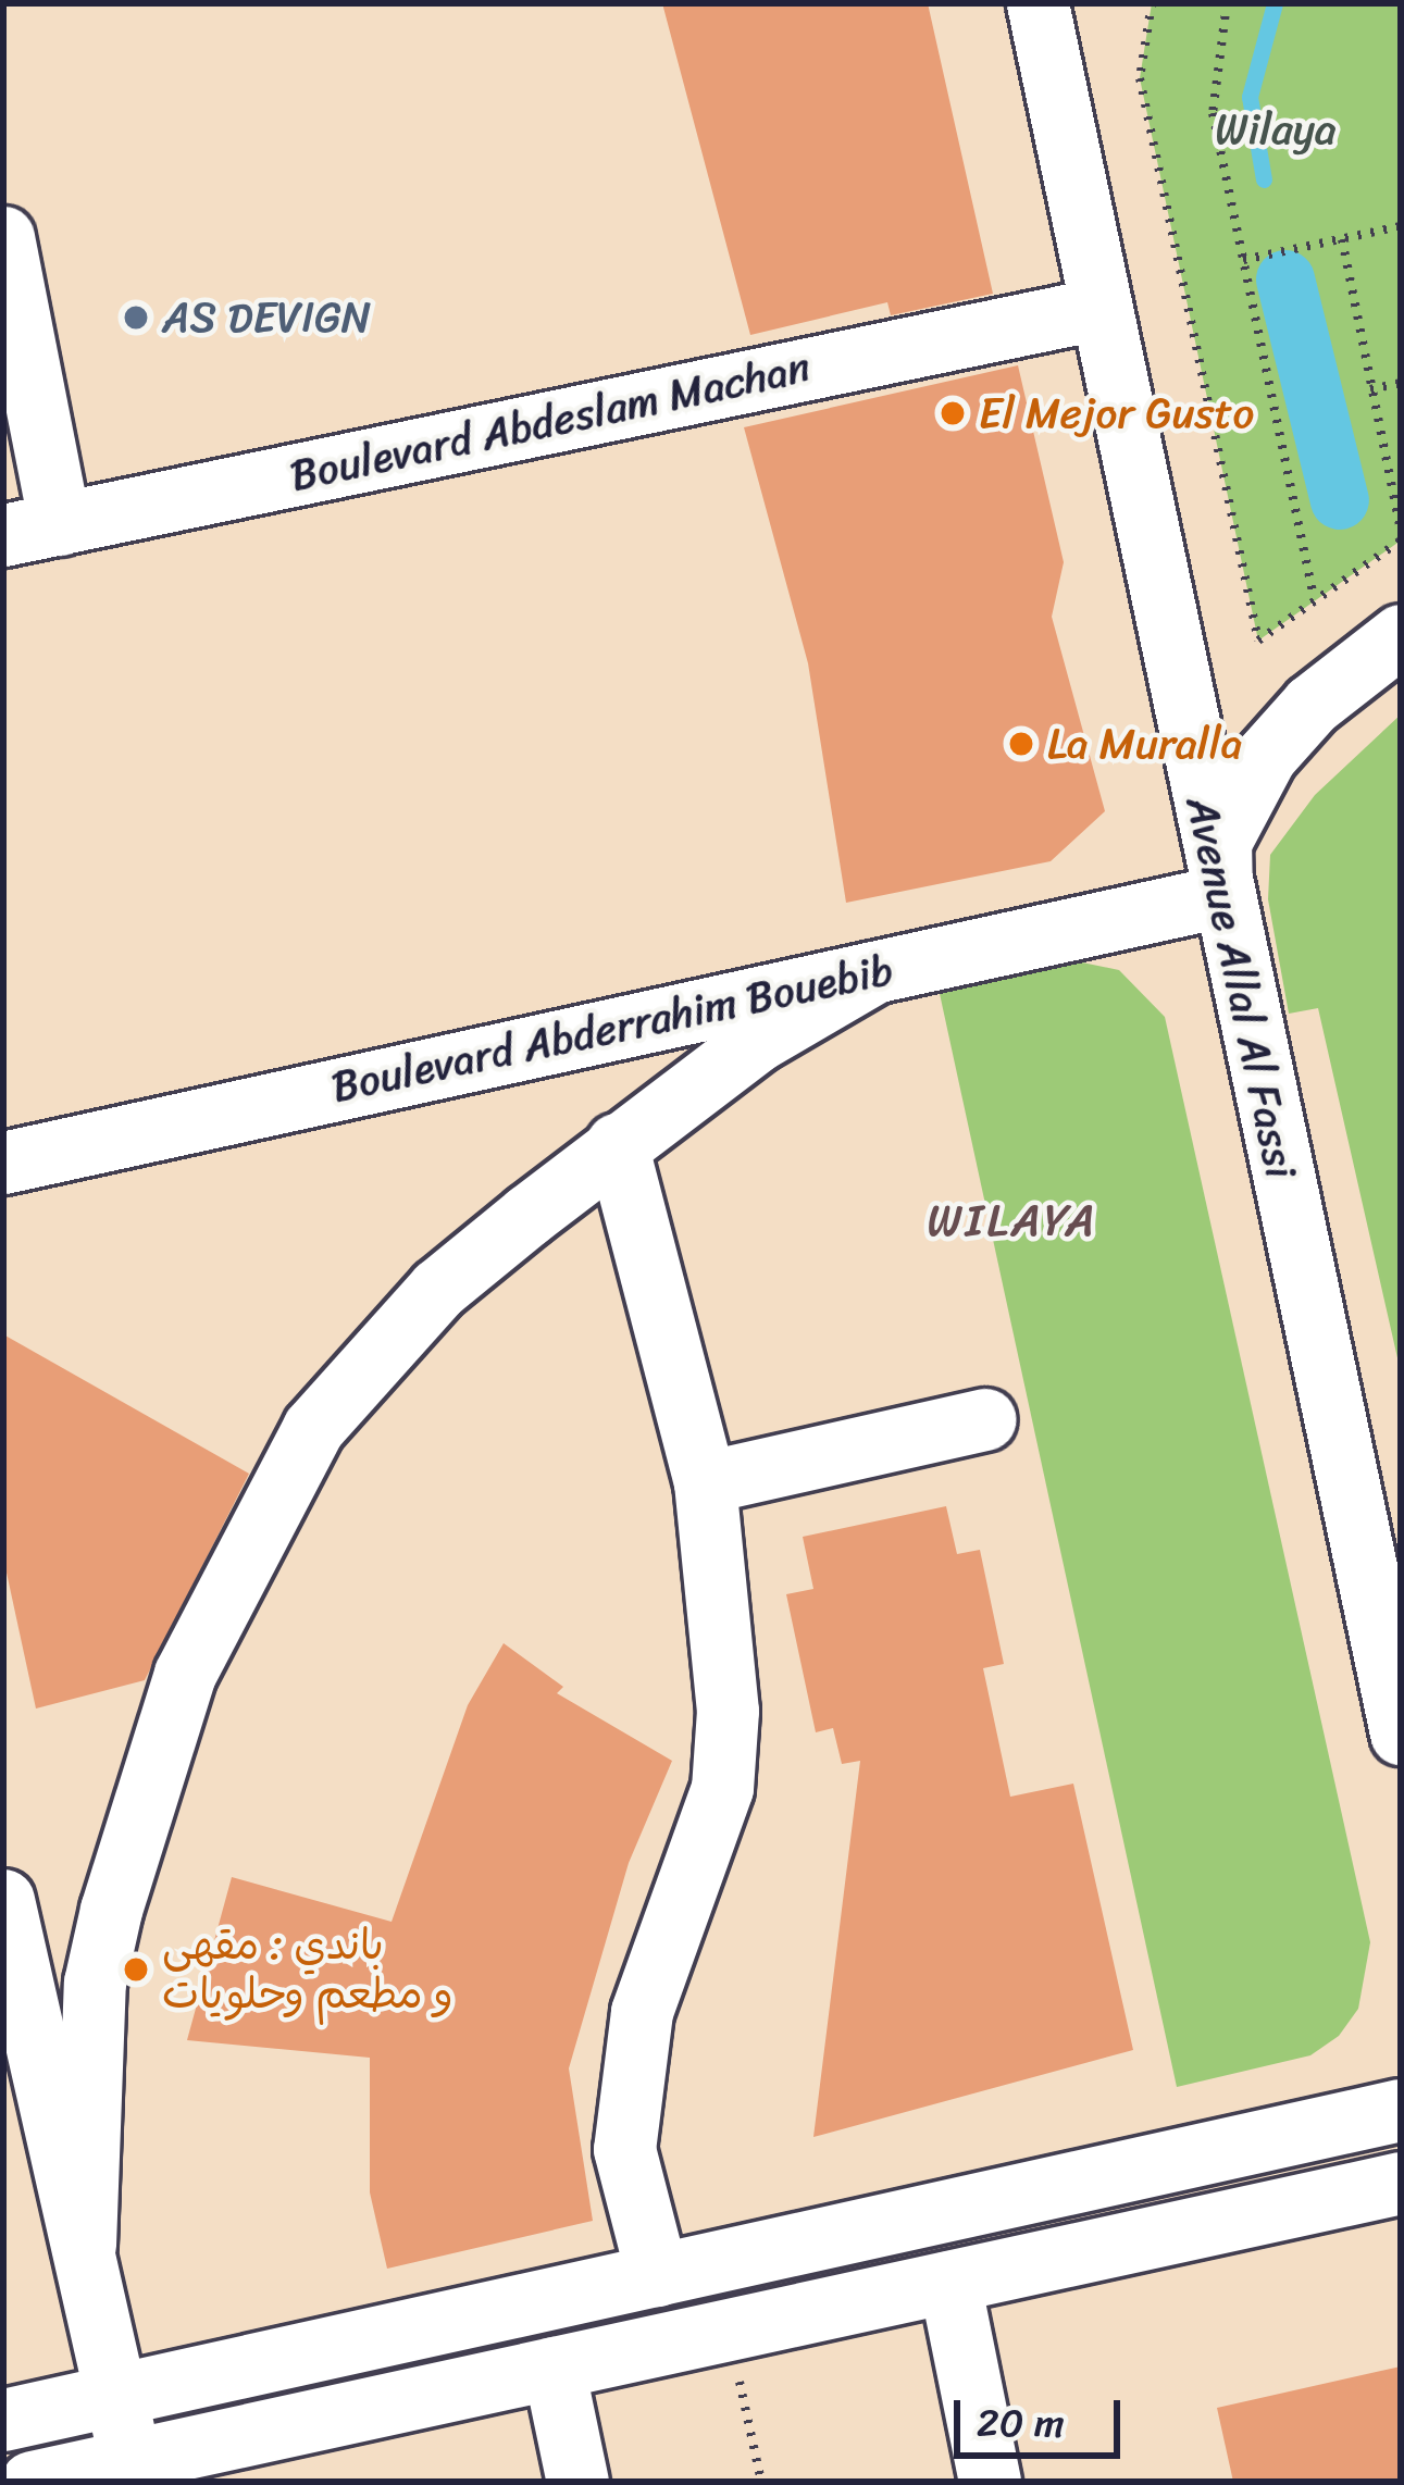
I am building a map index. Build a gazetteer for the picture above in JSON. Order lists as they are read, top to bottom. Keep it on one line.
{"streets":{"street":["Boulevard Abdeslam Machan","Avenue Allal Al Fassi","Boulevard Abderrahim Bouebib"]},"crossings":[["Boulevard Abdeslam Machan","Avenue Allal Al Fassi"],["Avenue Allal Al Fassi","Boulevard Abderrahim Bouebib"]],"districts":["WILAYA"],"parks":["Wilaya"],"places":["AS DEVIGN","El Mejor Gusto","La Muralla","باندي : مقهى و مطعم وحلويات"],"scale_bar":"20 m"}
